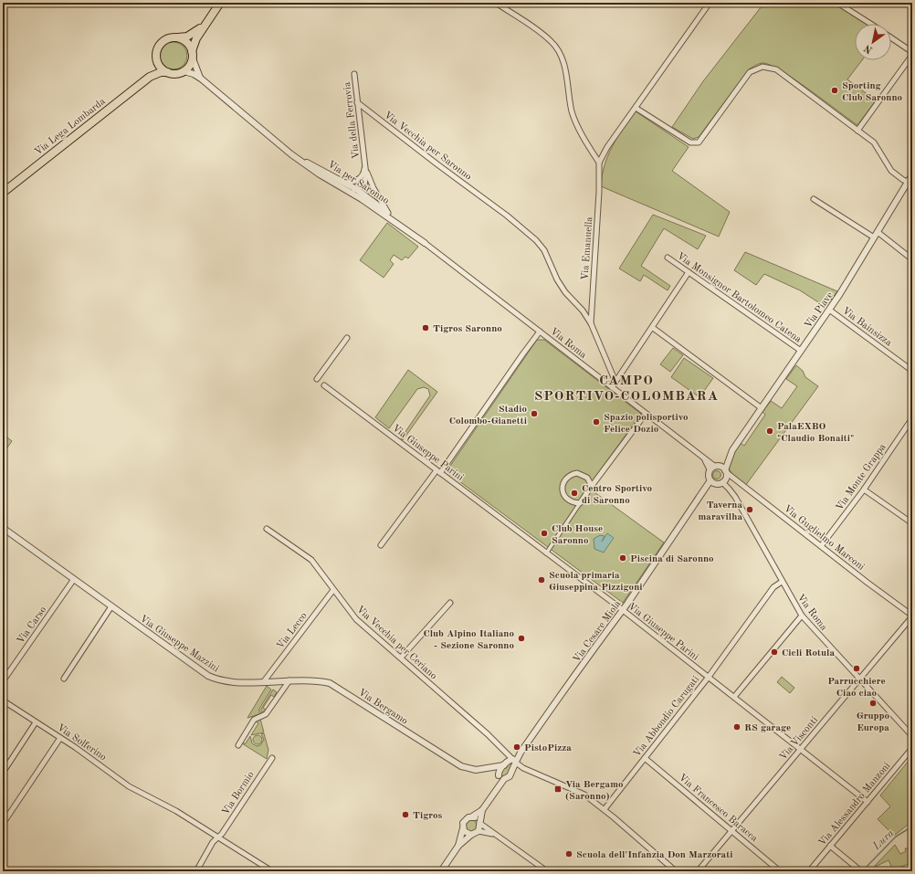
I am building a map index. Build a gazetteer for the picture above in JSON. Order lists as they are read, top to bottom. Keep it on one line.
{"streets":{"main road":["Via Lega Lombarda"],"street":["Via della Ferrovia","Via Vecchia per Saronno","Via per Saronno","Via Emanuella","Via Monsignor Bartolomeo Catena","Via Piave","Via Bainsizza","Via Roma","Via Giuseppe Parini","Via Monte Grappa","Via Guglielmo Marconi","Via Carso","Via Lecco","Via Cesare Miola","Via Vecchia per Ceriano","Via Giuseppe Mazzini","Via Bergamo","Via Abbondio Carugati","Via Visconti","Via Solferino","Via Bormio","Via Alessandro Manzoni","Via Francesco Baracca"]},"crossings":[["Via della Ferrovia","Via Vecchia per Saronno"],["Via della Ferrovia","Via per Saronno"],["Via Lega Lombarda","Via per Saronno"],["Via Vecchia per Saronno","Via Emanuella"],["Via per Saronno","Via Roma"],["Via Monsignor Bartolomeo Catena","Via Piave"],["Via Piave","Via Bainsizza"],["Via Piave","Via Roma"],["Via Piave","Via Guglielmo Marconi"],["Via Piave","Via Cesare Miola"],["Via Roma","Via Guglielmo Marconi"],["Via Roma","Via Cesare Miola"],["Via Roma","Via Abbondio Carugati"],["Via Roma","Via Visconti"],["Via Giuseppe Parini","Via Cesare Miola"],["Via Giuseppe Parini","Via Abbondio Carugati"],["Via Giuseppe Parini","Via Visconti"],["Via Giuseppe Parini","Via Alessandro Manzoni"],["Via Monte Grappa","Via Guglielmo Marconi"],["Via Guglielmo Marconi","Via Cesare Miola"],["Via Guglielmo Marconi","Via Visconti"],["Via Carso","Via Giuseppe Mazzini"],["Via Lecco","Via Vecchia per Ceriano"],["Via Lecco","Via Giuseppe Mazzini"],["Via Lecco","Via Bergamo"],["Via Cesare Miola","Via Vecchia per Ceriano"],["Via Cesare Miola","Via Bergamo"],["Via Vecchia per Ceriano","Via Bergamo"],["Via Giuseppe Mazzini","Via Bergamo"],["Via Bergamo","Via Abbondio Carugati"],["Via Abbondio Carugati","Via Francesco Baracca"],["Via Visconti","Via Francesco Baracca"],["Via Solferino","Via Bormio"]],"districts":["CAMPO SPORTIVO-COLOMBARA"],"water":["Lura"],"places":{"other":["Sporting Club Saronno","Tigros Saronno","Stadio Colombo-Gianetti","Spazio polisportivo Felice Dozio","PalaEXBO \"Claudio Bonaiti\"","Centro Sportivo di Saronno","Taverna maravilha","Club House Saronno","Piscina di Saronno","Scuola primaria Giuseppina Pizzigoni","Club Alpino Italiano - Sezione Saronno","Cicli Rotula","Parrucchiere Ciao ciao","Gruppo Europa","RS garage","PistoPizza","Tigros","Scuola dell'Infanzia Don Marzorati"],"transit":["Via Bergamo (Saronno)"]},"north":"bottom left"}
